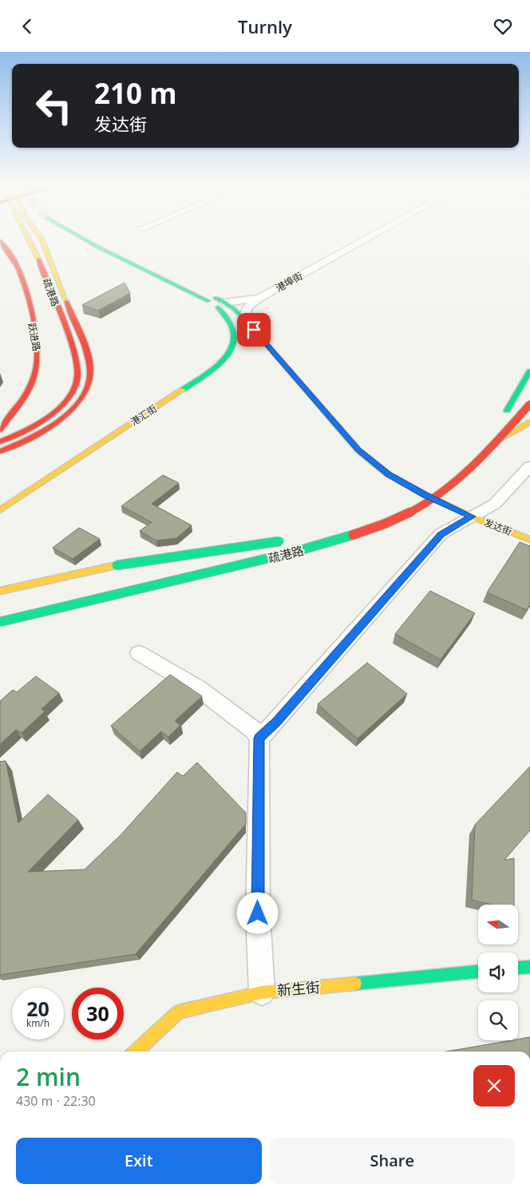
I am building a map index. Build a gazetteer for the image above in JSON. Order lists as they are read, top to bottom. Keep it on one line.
{"streets":{"main road":["疏港路","跃进路","港汇街","发达街","新生街"],"street":["港埠街"]},"north":"left","page":{"header":"Turnly","turn":["210 m","发达街"],"speed":"20 km/h","limit":"30","heading":["2 min","430 m · 22:30"],"buttons":["Exit","Share"]}}
